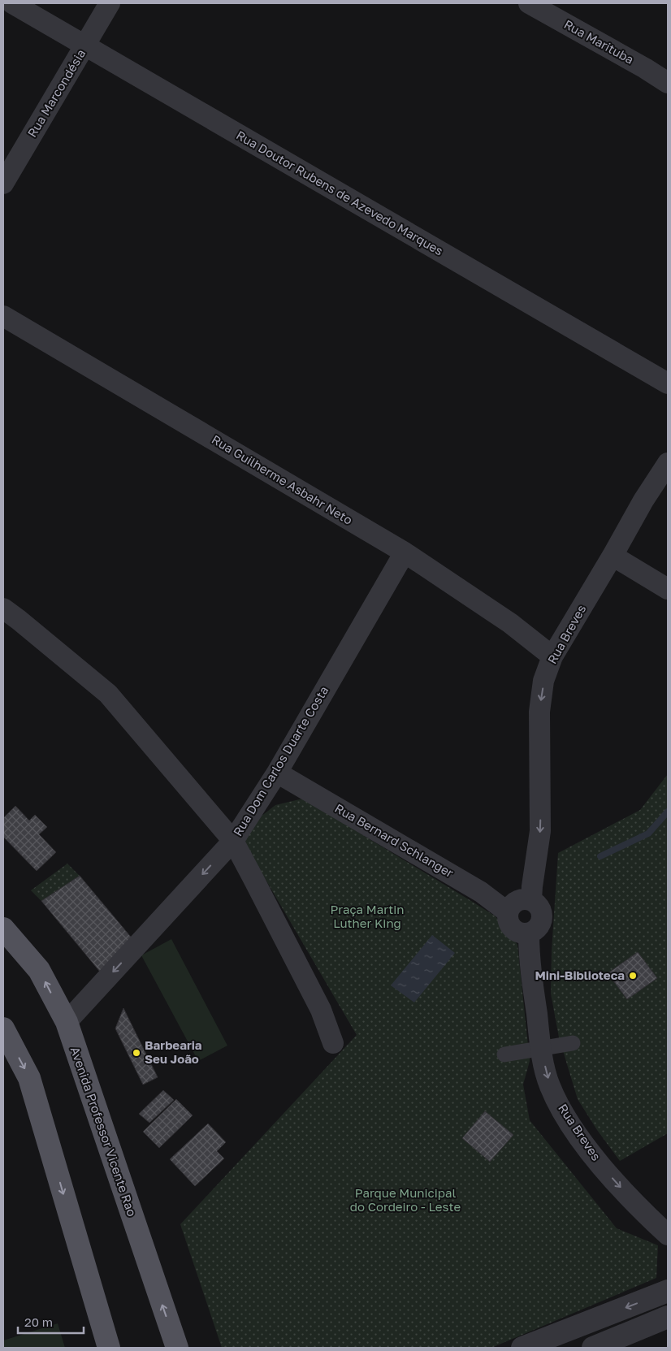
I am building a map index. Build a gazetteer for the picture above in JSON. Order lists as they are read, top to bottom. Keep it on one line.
{"streets":{"main road":["Avenida Professor Vicente Rao"],"street":["Rua Marituba","Rua Marcondésia","Rua Doutor Rubens de Azevedo Marques","Rua Guilherme Asbahr Neto","Rua Breves","Rua Dom Carlos Duarte Costa","Rua Bernard Schlanger"]},"crossings":[["Rua Marcondésia","Rua Doutor Rubens de Azevedo Marques"],["Rua Guilherme Asbahr Neto","Rua Breves"],["Rua Guilherme Asbahr Neto","Rua Dom Carlos Duarte Costa"],["Rua Breves","Rua Bernard Schlanger"],["Rua Dom Carlos Duarte Costa","Rua Bernard Schlanger"],["Rua Dom Carlos Duarte Costa","Avenida Professor Vicente Rao"]],"one_way":["Rua Breves","Rua Dom Carlos Duarte Costa"],"parks":["Praça Martin Luther King","Parque Municipal do Cordeiro - Leste"],"places":["Mini-Biblioteca","Barbearia Seu João"],"scale_bar":"20 m"}
